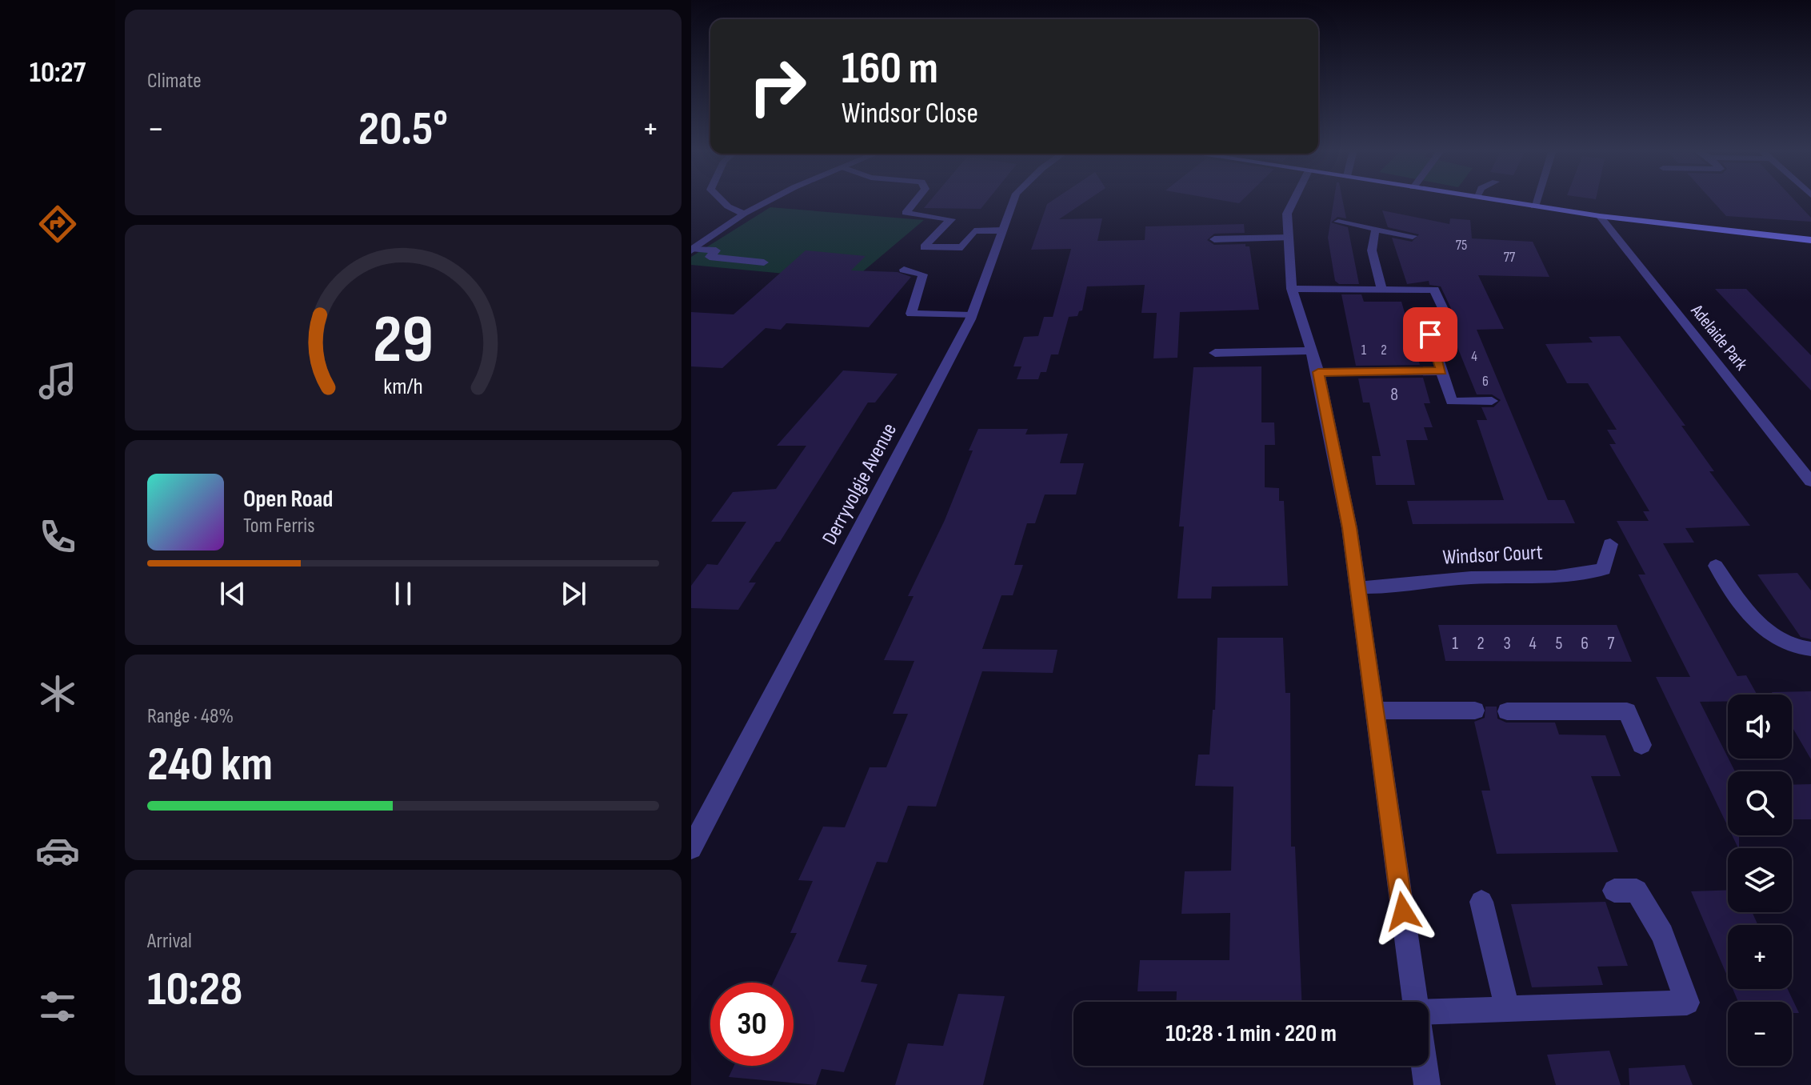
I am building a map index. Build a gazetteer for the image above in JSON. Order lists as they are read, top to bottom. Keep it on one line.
{"streets":{"street":["Adelaide Park","Derryvolgie Avenue","Windsor Court"]},"house_numbers":["75","77","1","2","4","6","8","1","2","3","4","5","6","7"],"page":{"tabs":"10:27","tile":["Climate",["Range · 48%","240 km"],["Arrival","10:28"]],"turn":["160 m","Windsor Close"],"heat":["−","20.5°","+"],"song":["Open Road","Tom Ferris"],"map_buttons":["+","−"],"limit":"30","trip":"10:28 · 1 min · 220 m","gauge":["29","km/h"]}}
